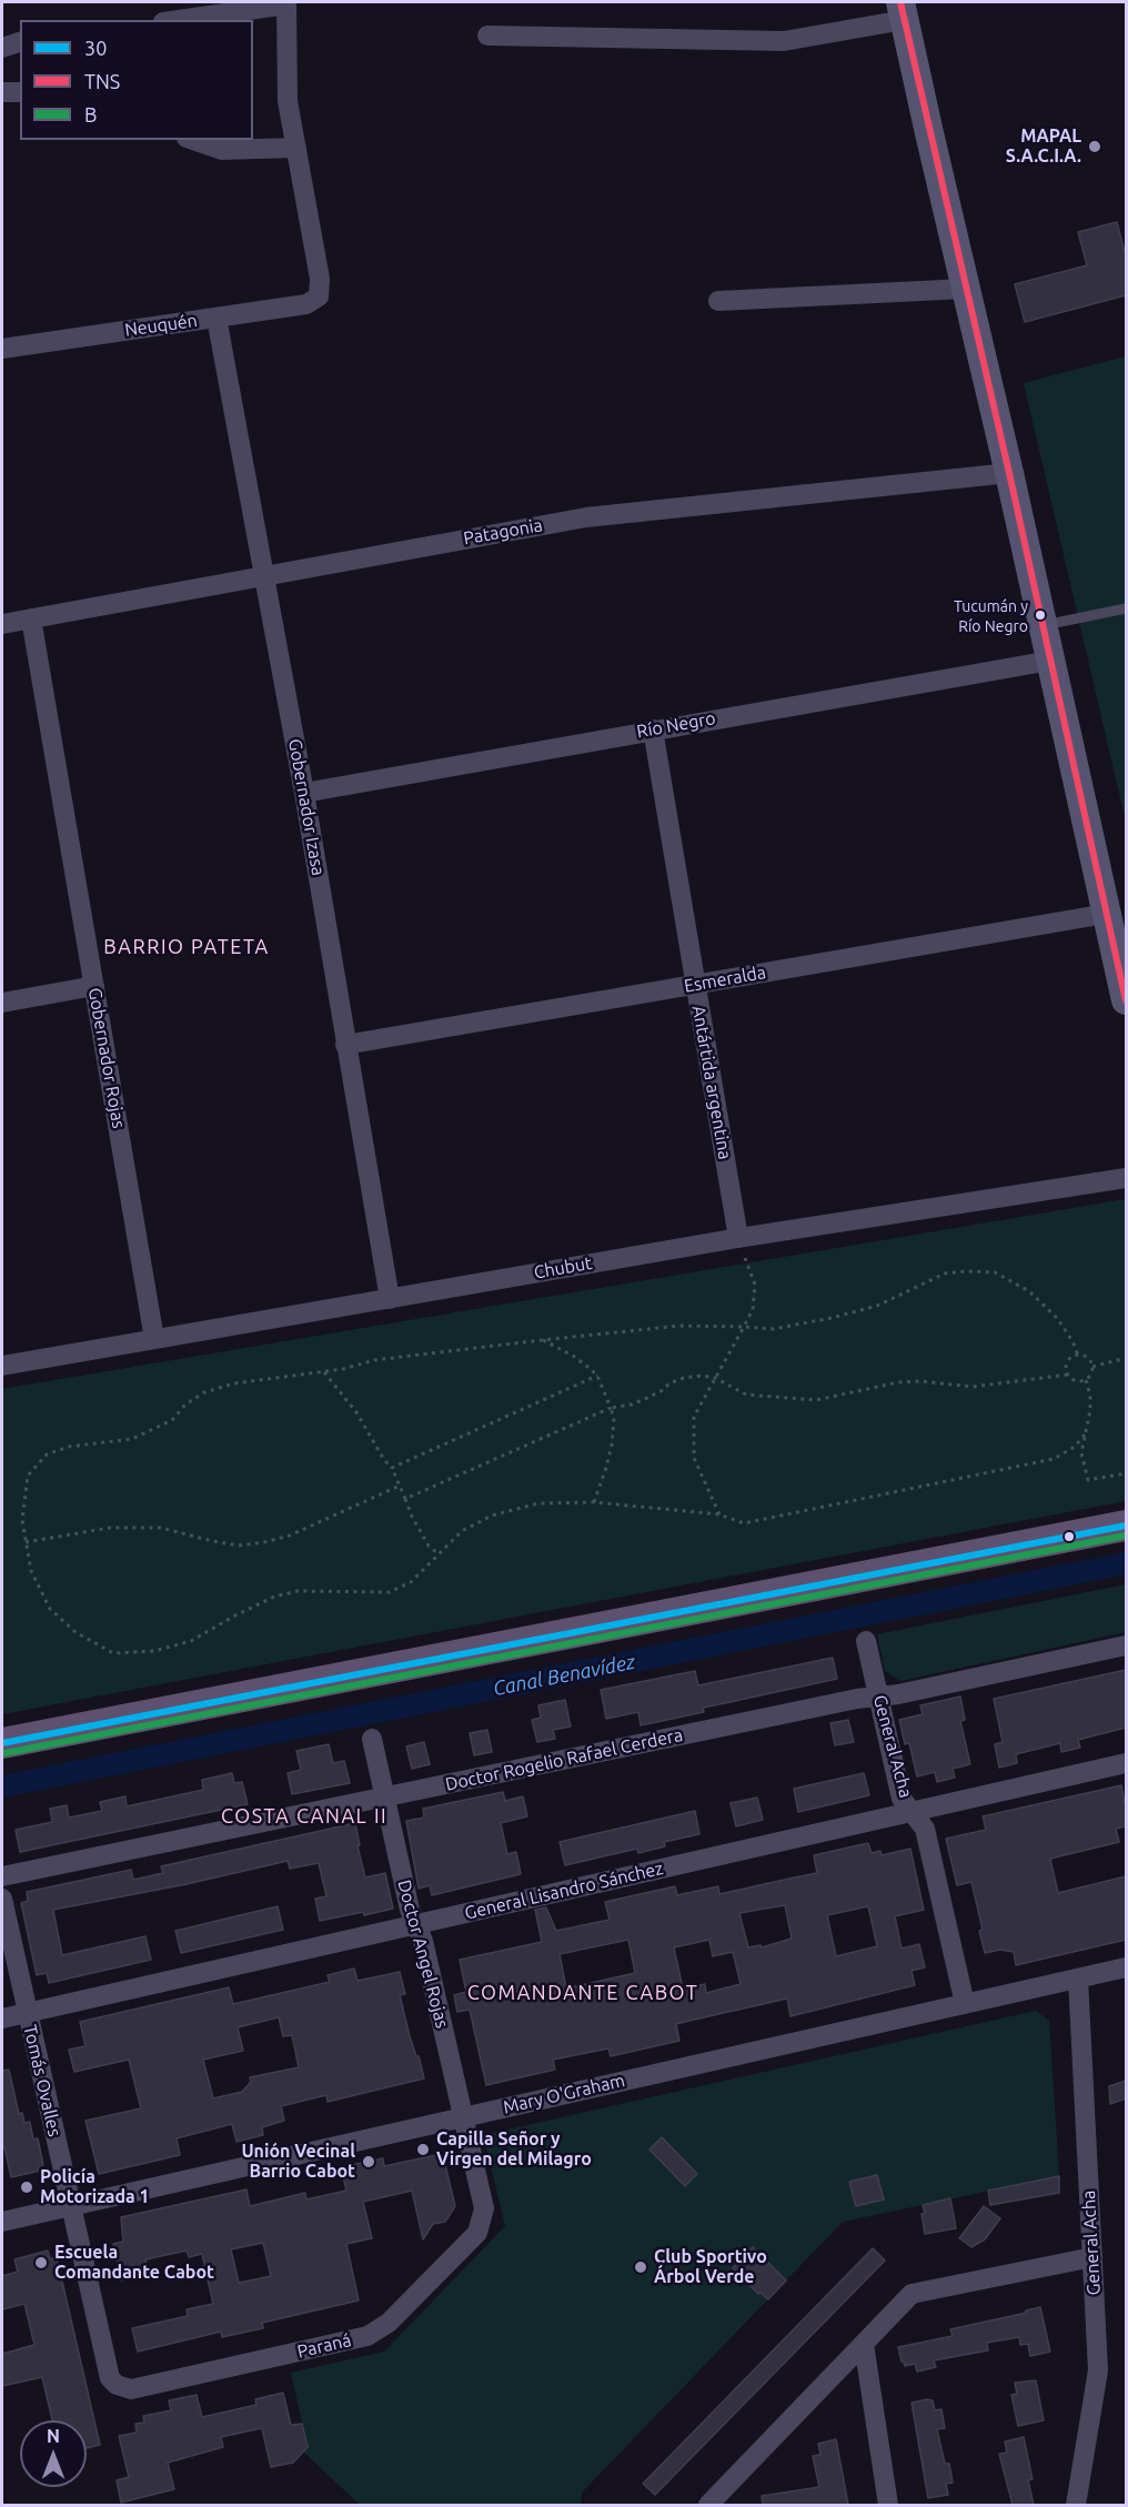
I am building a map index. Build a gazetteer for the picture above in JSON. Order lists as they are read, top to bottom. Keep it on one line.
{"streets":{"street":["Neuquén","Patagonia","Río Negro","Gobernador Izasa","Esmeralda","Gobernador Rojas","Antártida argentina","Chubut","General Acha","Doctor Rogelio Rafael Cerdera","General Lisandro Sánchez","Doctor Angel Rojas","Tomás Ovalles","Mary O'Graham","Paraná"]},"crossings":[["Neuquén","Gobernador Izasa"],["Patagonia","Gobernador Izasa"],["Patagonia","Gobernador Rojas"],["Río Negro","Gobernador Izasa"],["Río Negro","Antártida argentina"],["Gobernador Izasa","Esmeralda"],["Gobernador Izasa","Chubut"],["Esmeralda","Antártida argentina"],["Gobernador Rojas","Chubut"],["Antártida argentina","Chubut"],["General Acha","Doctor Rogelio Rafael Cerdera"],["General Acha","General Lisandro Sánchez"],["General Acha","Mary O'Graham"],["Doctor Rogelio Rafael Cerdera","Doctor Angel Rojas"],["General Lisandro Sánchez","Doctor Angel Rojas"],["General Lisandro Sánchez","Tomás Ovalles"],["Doctor Angel Rojas","Mary O'Graham"],["Doctor Angel Rojas","Paraná"],["Tomás Ovalles","Mary O'Graham"],["Tomás Ovalles","Paraná"]],"districts":["BARRIO PATETA","COSTA CANAL II","COMANDANTE CABOT"],"water":["Canal Benavídez"],"places":["MAPAL S.A.C.I.A.","Tucumán y Río Negro","Capilla Señor y Virgen del Milagro","Unión Vecinal Barrio Cabot","Policía Motorizada 1","Escuela Comandante Cabot","Club Sportivo Árbol Verde"],"lines":["transit line TNS","transit line 30","transit line B"],"legend":["30","TNS","B"],"north":"top"}
